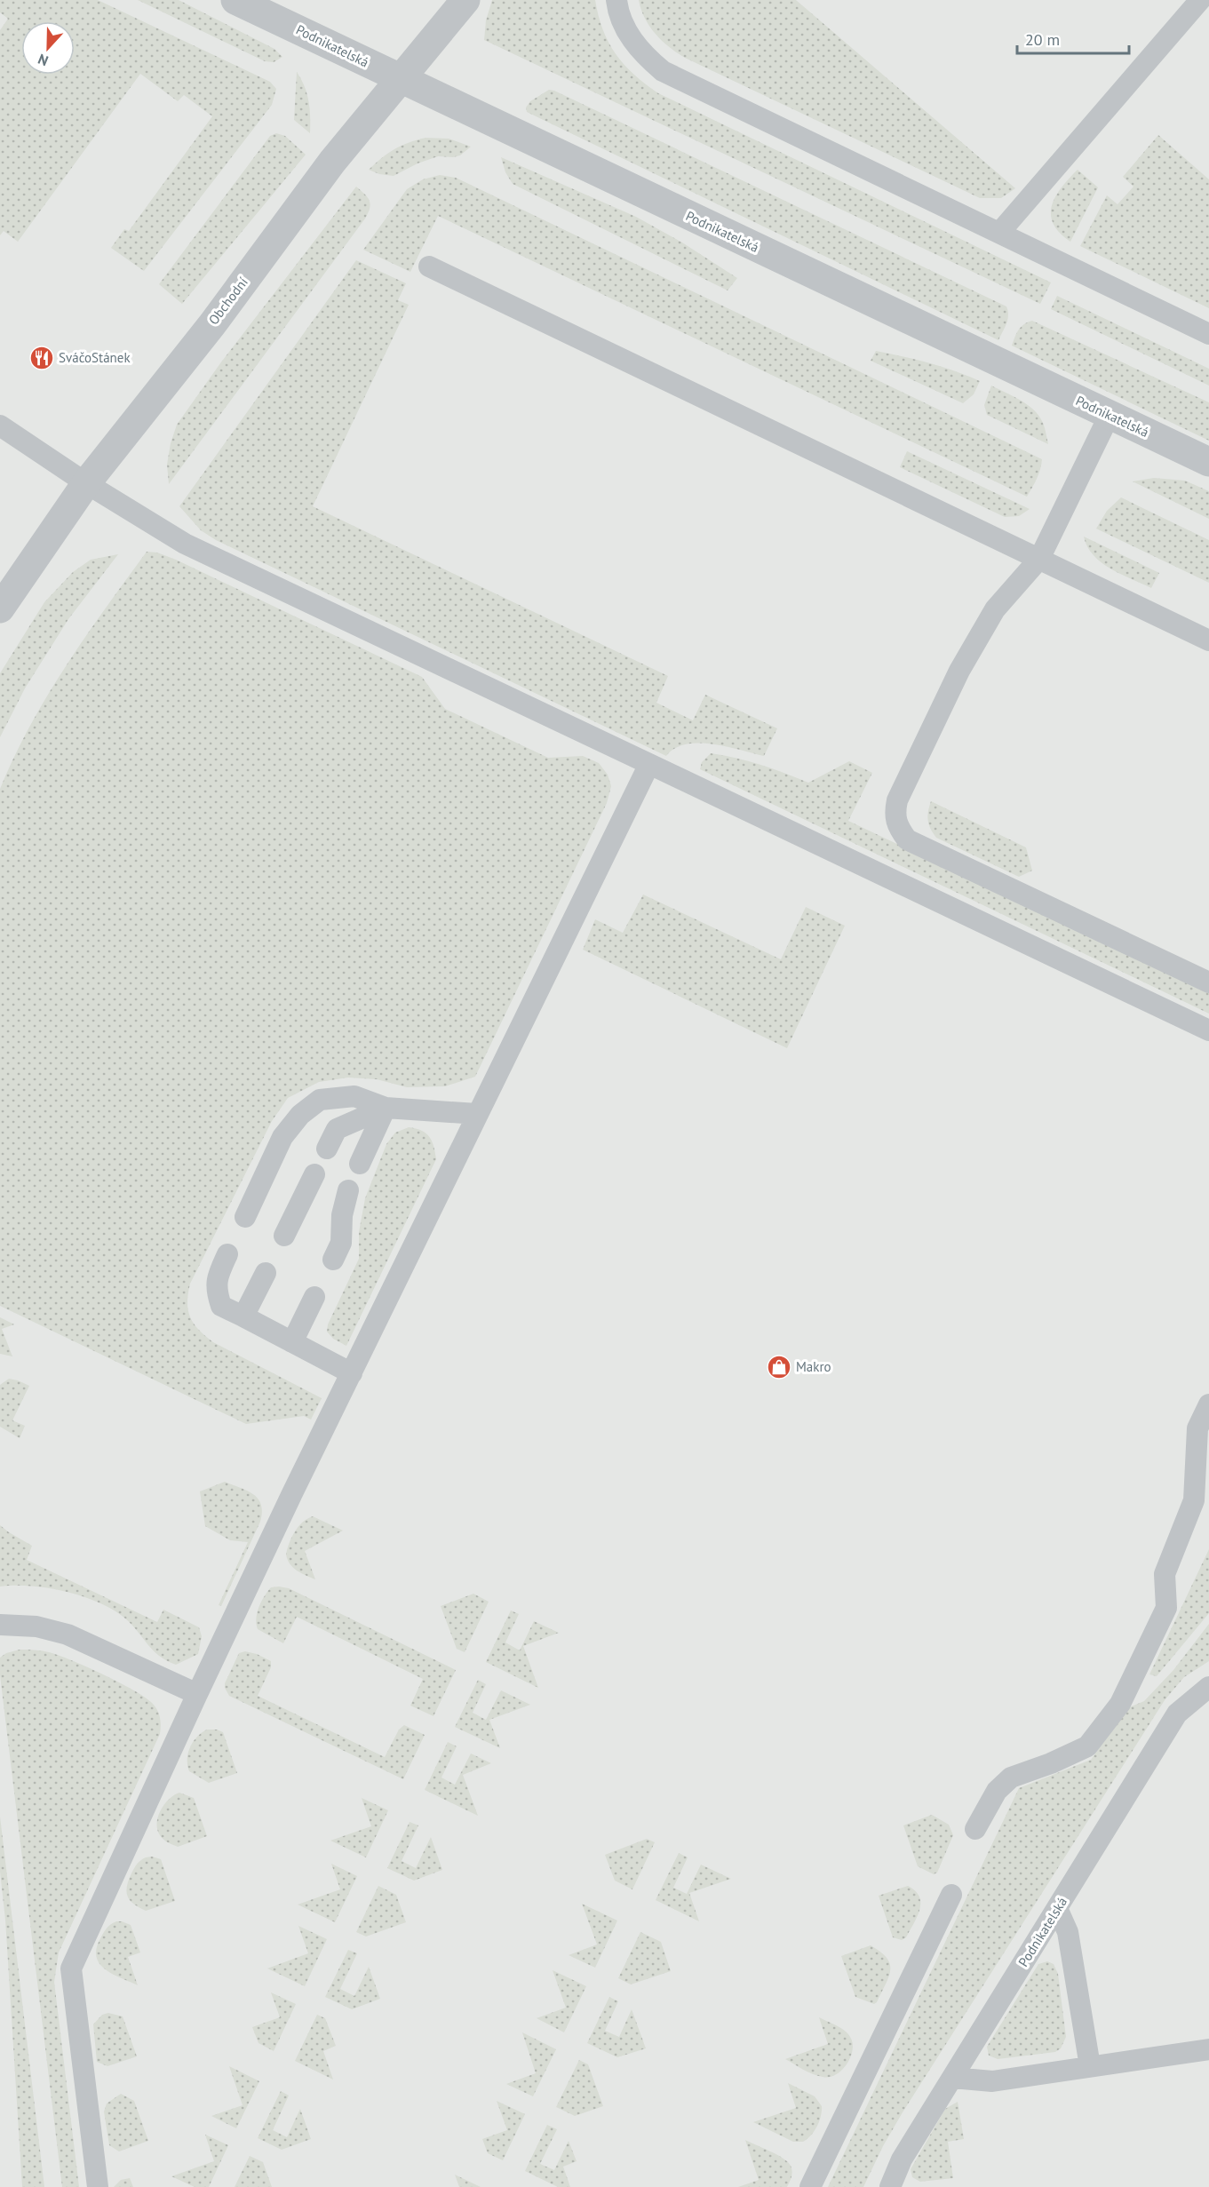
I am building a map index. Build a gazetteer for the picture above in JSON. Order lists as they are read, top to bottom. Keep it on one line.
{"streets":{"street":["Podnikatelská","Obchodní"]},"crossings":[["Podnikatelská","Obchodní"]],"places":{"restaurant":["SváčoStánek"],"shop":["Makro"]},"scale_bar":"20 m","north":"bottom"}
